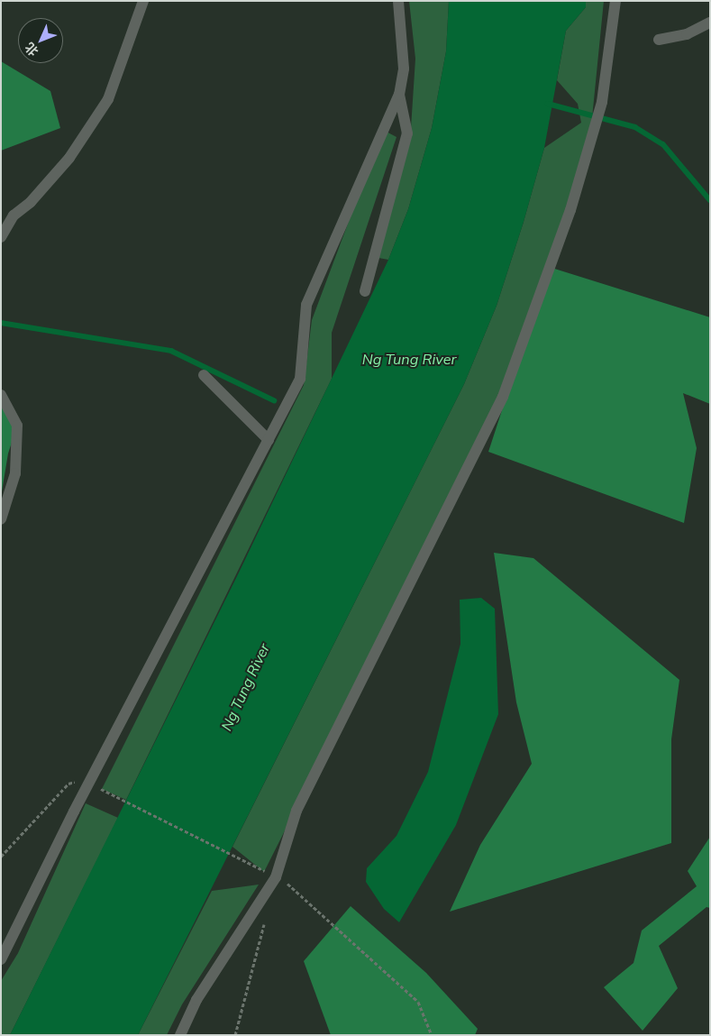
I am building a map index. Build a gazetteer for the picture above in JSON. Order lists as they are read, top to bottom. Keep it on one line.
{"water":["Ng Tung River"],"north":"bottom left"}
